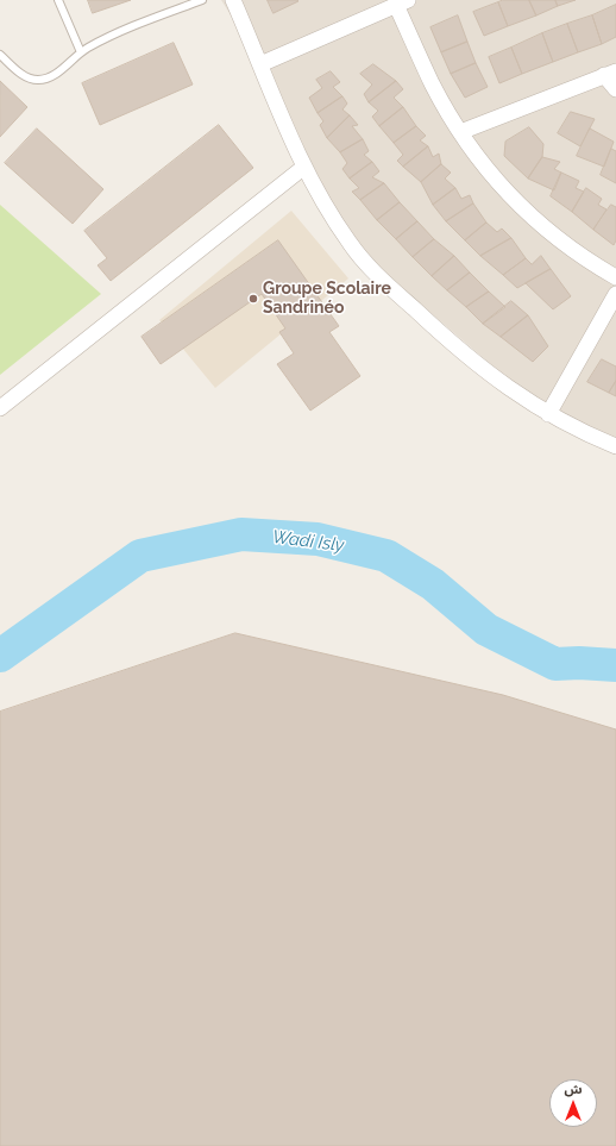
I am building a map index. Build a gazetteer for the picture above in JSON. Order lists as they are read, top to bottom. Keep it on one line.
{"water":["Wadi Isly"],"places":["Groupe Scolaire Sandrinéo"],"north":"top"}
